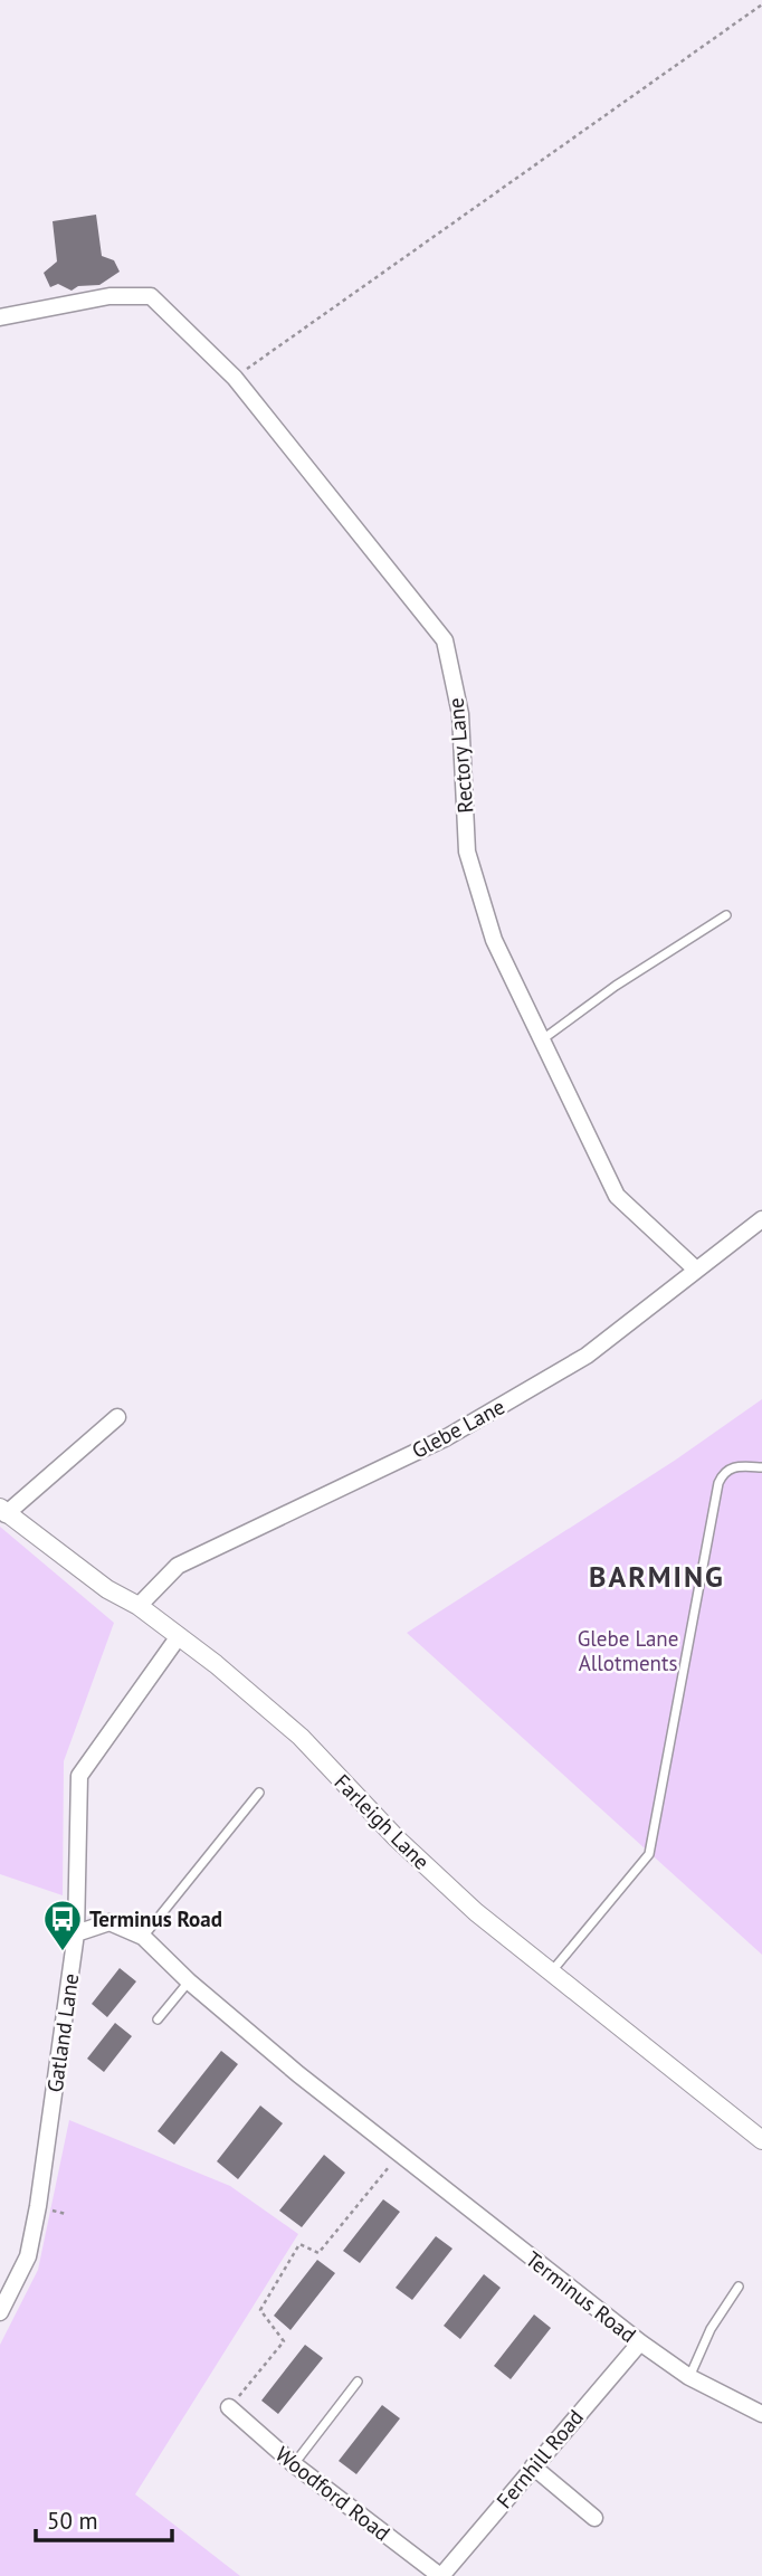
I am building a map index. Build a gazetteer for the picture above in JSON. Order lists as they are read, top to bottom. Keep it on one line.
{"streets":{"street":["Rectory Lane","Glebe Lane","Farleigh Lane","Gatland Lane","Terminus Road","Fernhill Road","Woodford Road"]},"crossings":[["Rectory Lane","Glebe Lane"],["Glebe Lane","Farleigh Lane"],["Farleigh Lane","Gatland Lane"],["Gatland Lane","Terminus Road"],["Terminus Road","Fernhill Road"],["Fernhill Road","Woodford Road"]],"districts":["BARMING"],"parks":["Glebe Lane Allotments"],"places":{"bus stop":["Terminus Road"]},"scale_bar":"50 m"}
